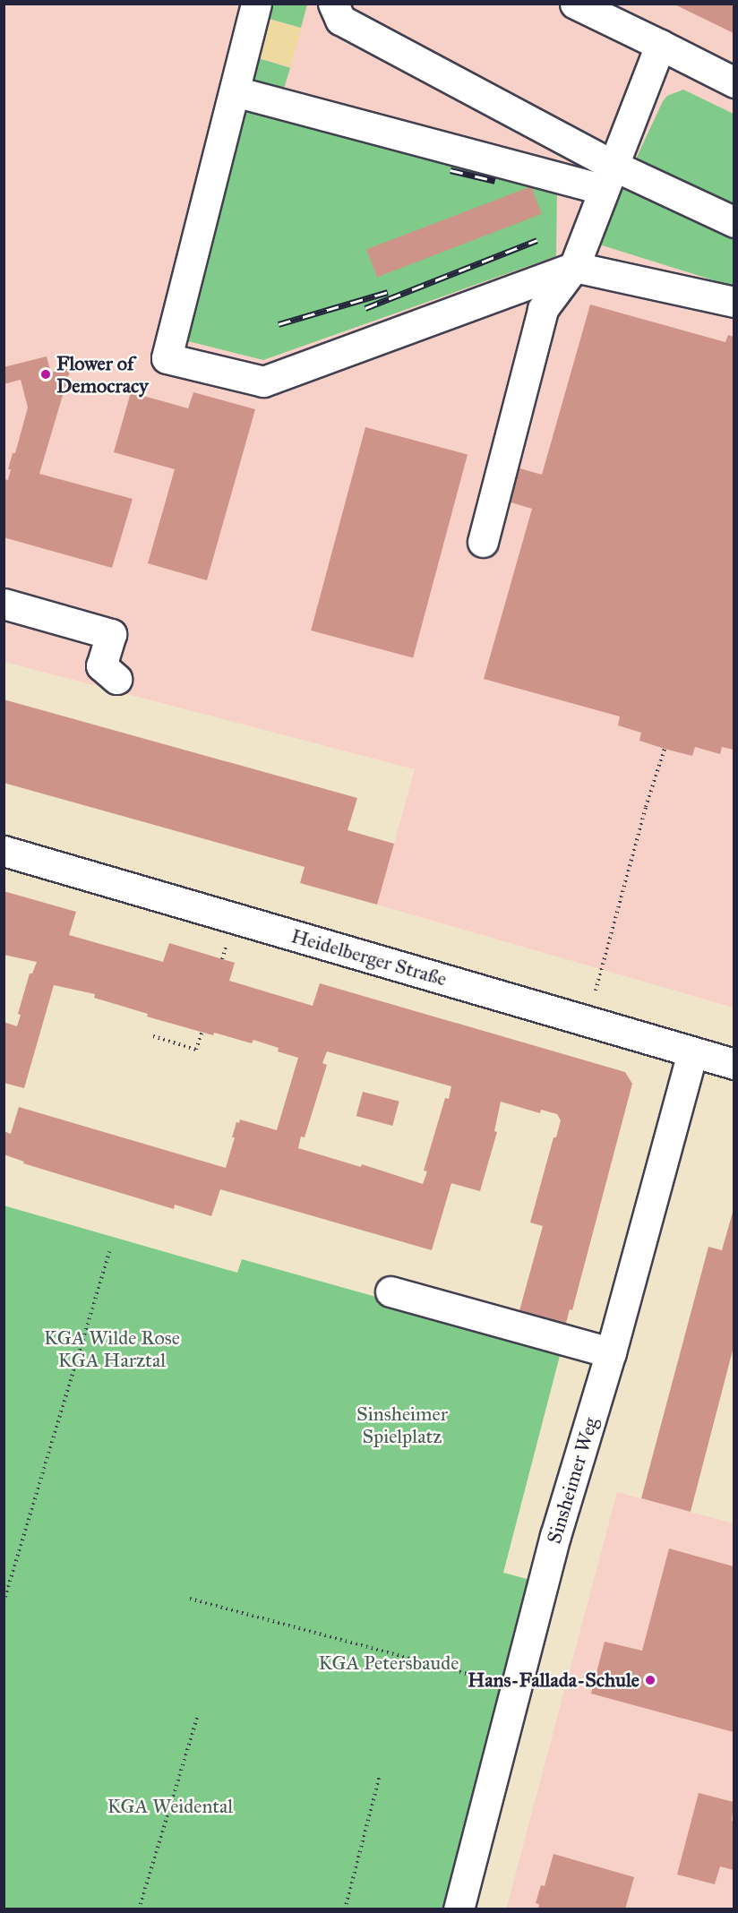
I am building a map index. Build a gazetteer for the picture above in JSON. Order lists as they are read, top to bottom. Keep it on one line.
{"streets":{"street":["Heidelberger Straße","Sinsheimer Weg"]},"crossings":[["Heidelberger Straße","Sinsheimer Weg"]],"parks":["KGA Wilde Rose KGA Harztal","Sinsheimer Spielplatz","KGA Petersbaude","KGA Weidental"],"places":["Flower of Democracy","Hans-Fallada-Schule"]}
